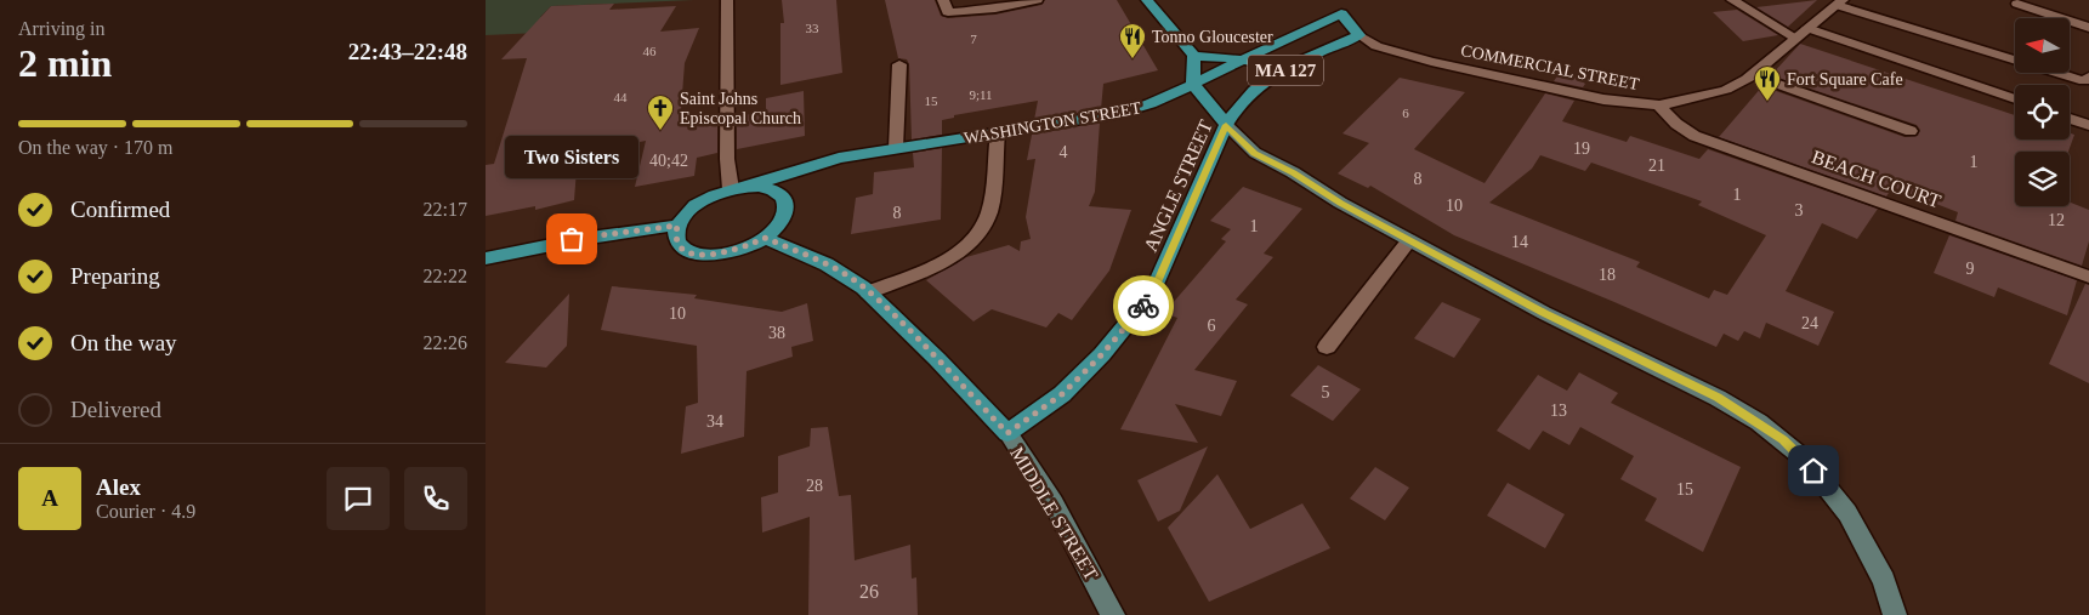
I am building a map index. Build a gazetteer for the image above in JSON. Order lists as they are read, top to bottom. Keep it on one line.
{"streets":{"main road":["COMMERCIAL STREET","MA 127","WASHINGTON STREET","ANGLE STREET","MIDDLE STREET"],"street":["BEACH COURT"]},"crossings":[["COMMERCIAL STREET","WASHINGTON STREET"],["COMMERCIAL STREET","BEACH COURT"],["COMMERCIAL STREET","ANGLE STREET"],["ANGLE STREET","MIDDLE STREET"]],"places":{"restaurant":["Tonno Gloucester","Fort Square Cafe"],"church":["Saint Johns Episcopal Church"],"other":["Two Sisters"]},"house_numbers":["33","7","46","9;11","44","15","6","19","4","40;42","1","21","8","1","10","3","8","12","1","14","9","18","10","24","6","38","5","13","34","28","15","26"],"north":"left","page":{"heading":["2 min","Arriving in","22:43–22:48"],"panel":["Alex","Courier · 4.9"],"bar":"On the way · 170 m","bubble":"Two Sisters","list":[["Confirmed","22:17"],["Preparing","22:22"],["On the way","22:26"],"Delivered"],"round":"A"}}
